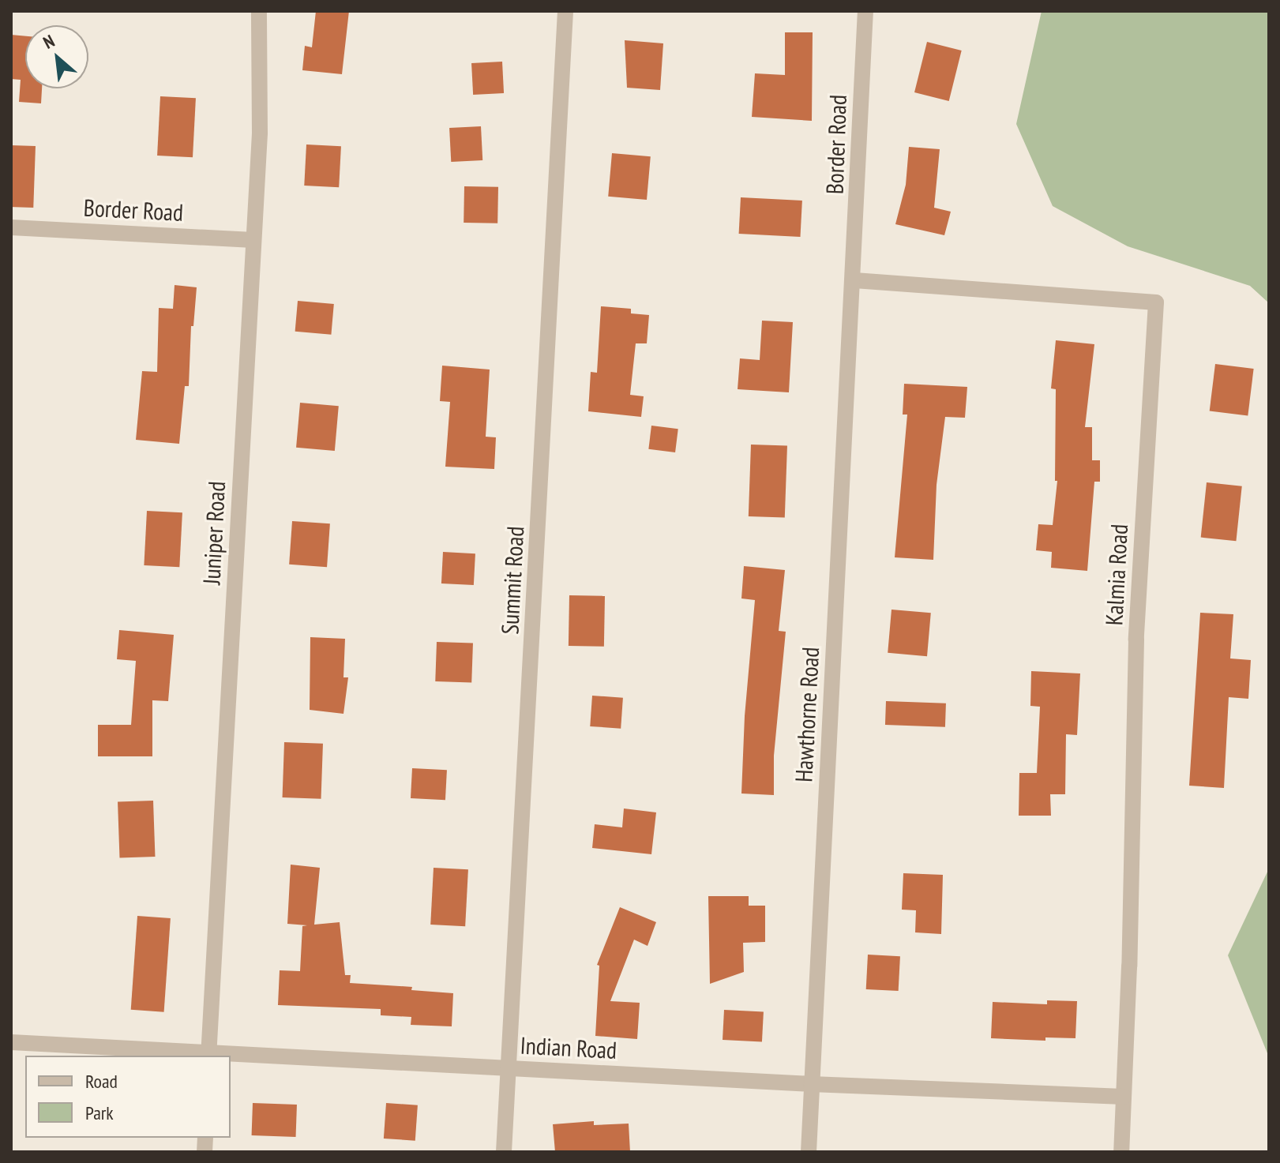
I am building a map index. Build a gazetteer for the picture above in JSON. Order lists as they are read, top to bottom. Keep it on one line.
{"streets":{"street":["Border Road","Juniper Road","Kalmia Road","Summit Road","Hawthorne Road","Indian Road"]},"crossings":[["Border Road","Juniper Road"],["Border Road","Kalmia Road"],["Border Road","Hawthorne Road"],["Juniper Road","Indian Road"],["Kalmia Road","Hawthorne Road"],["Kalmia Road","Indian Road"],["Summit Road","Indian Road"],["Hawthorne Road","Indian Road"]],"legend":["Road","Park"],"north":"top left"}
